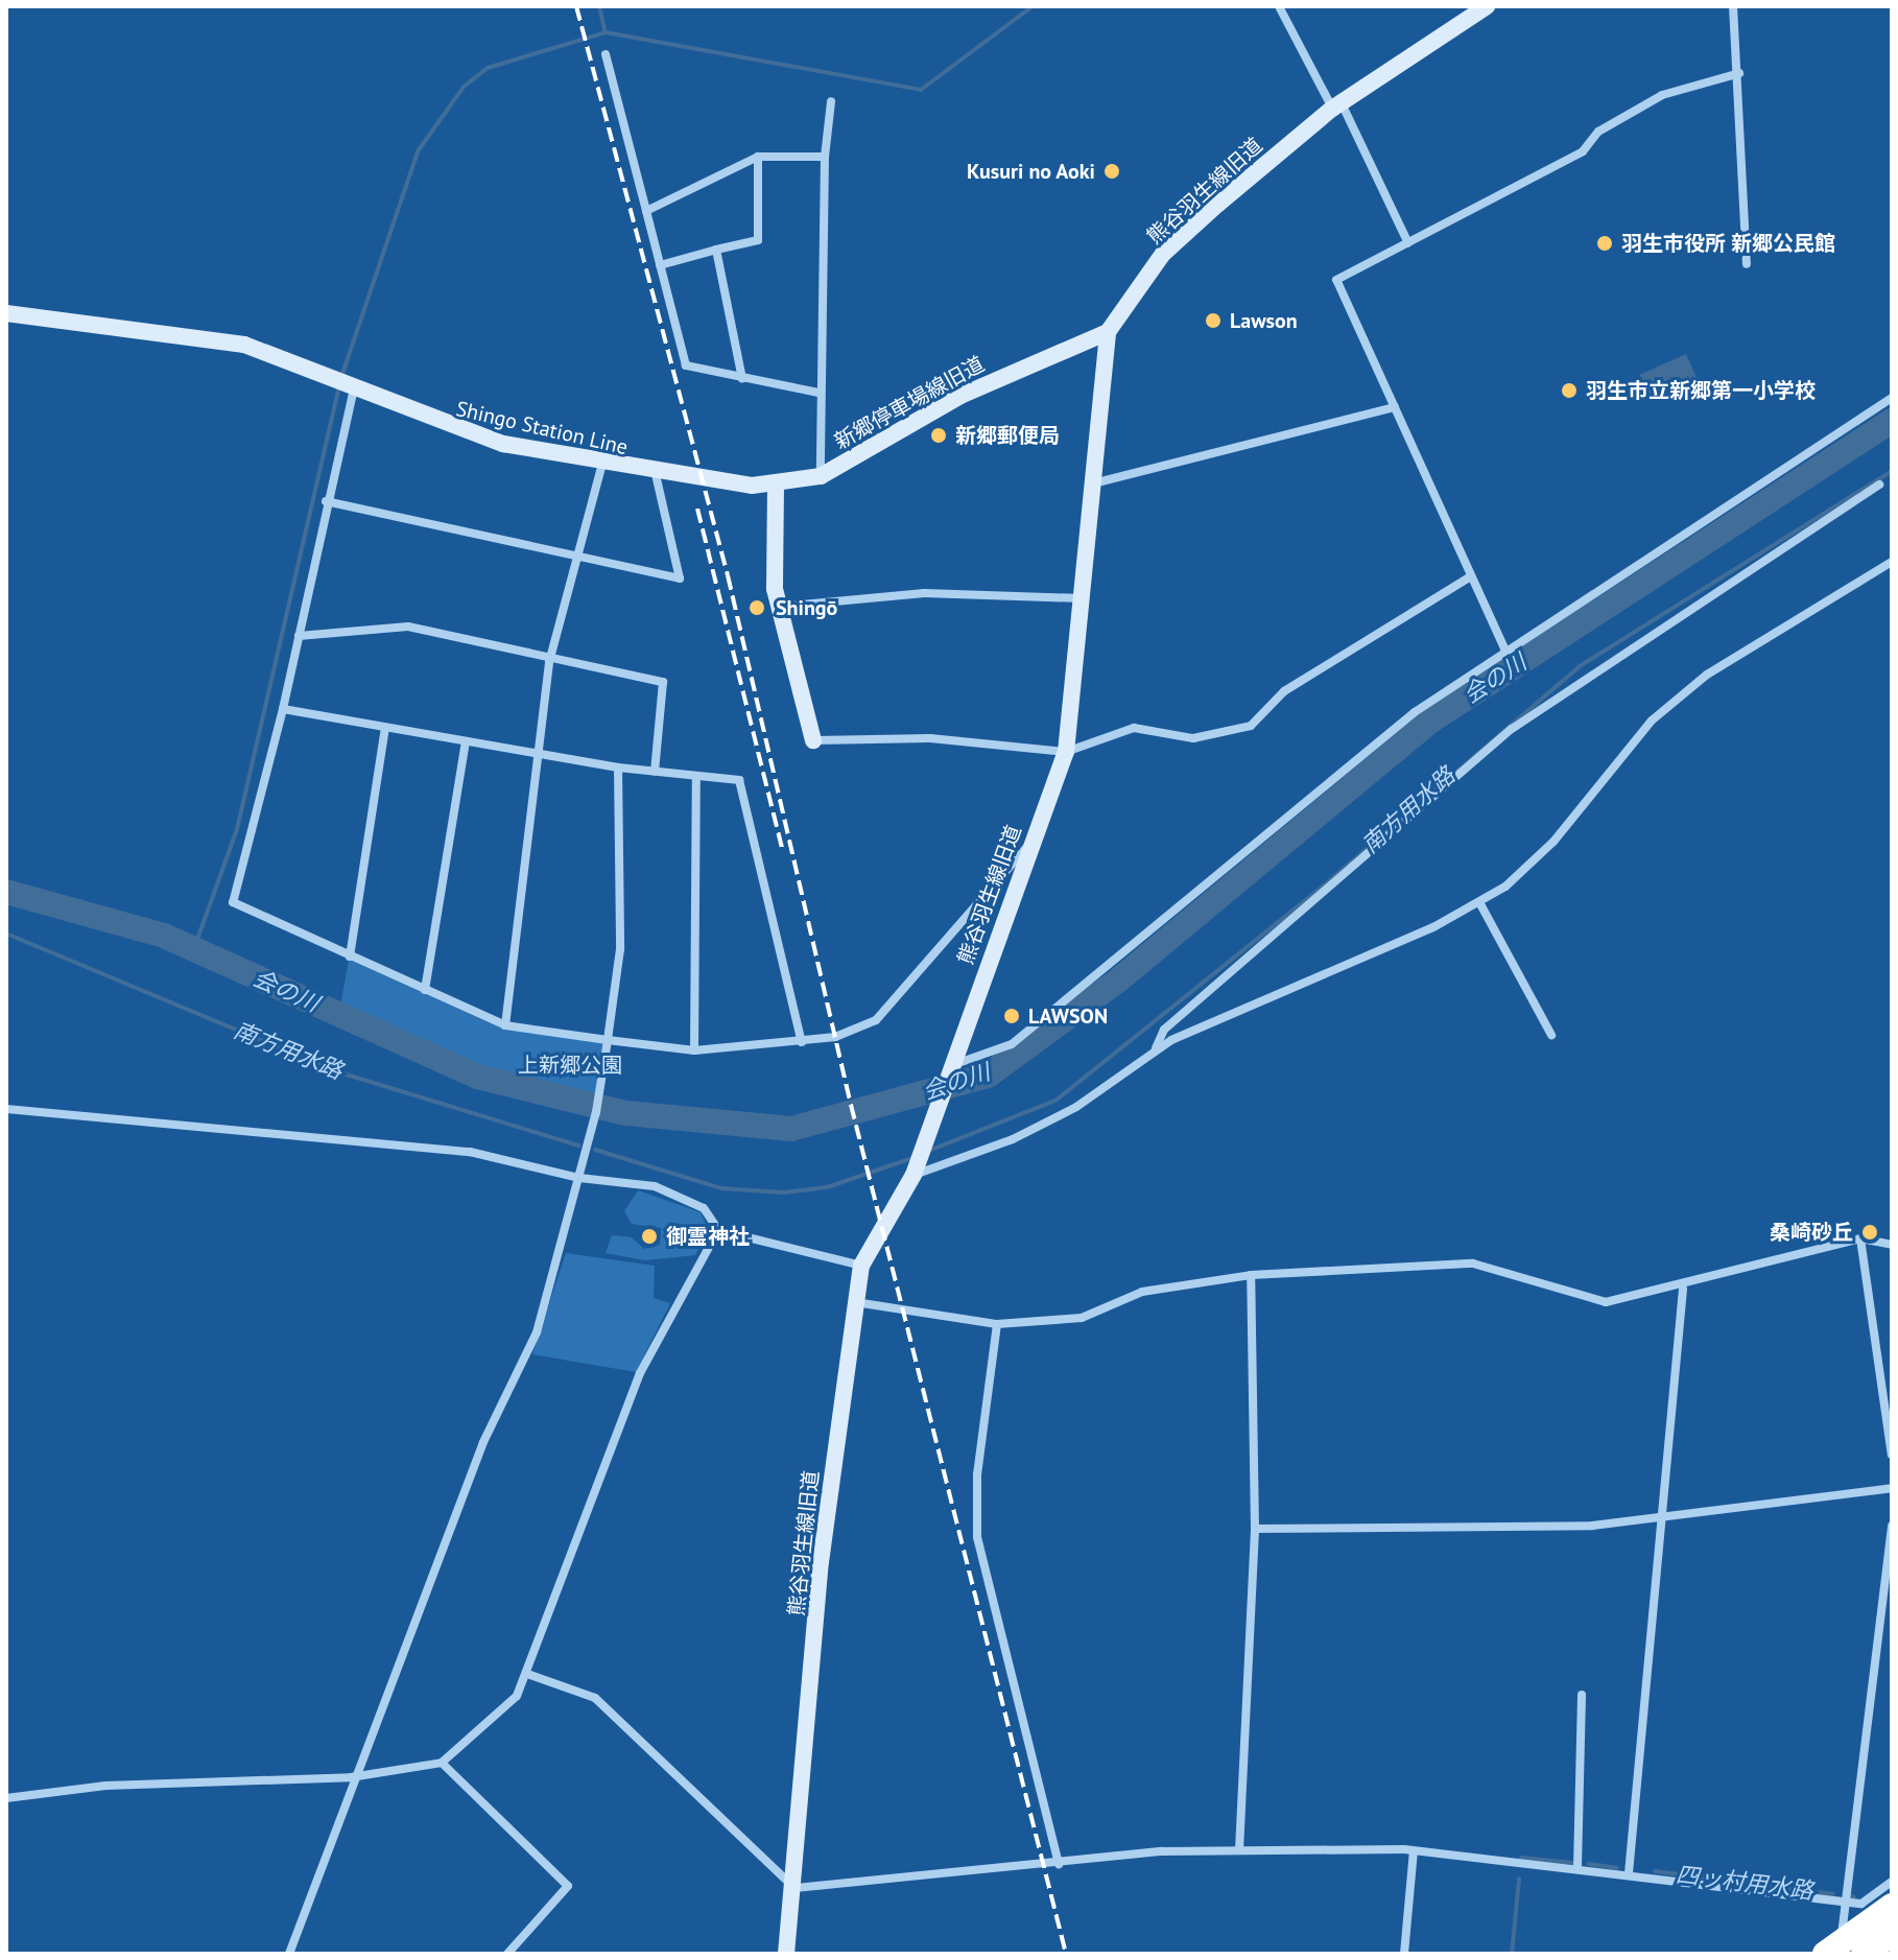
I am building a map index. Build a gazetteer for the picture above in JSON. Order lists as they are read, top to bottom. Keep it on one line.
{"streets":{"street":["熊谷羽生線旧道","新郷停車場線旧道","Shingo Station Line"]},"crossings":[["熊谷羽生線旧道","新郷停車場線旧道"],["新郷停車場線旧道","Shingo Station Line"]],"water":["会の川","南方用水路","四ッ村用水路"],"parks":["上新郷公園"],"places":["Kusuri no Aoki","羽生市役所 新郷公民館","Lawson","羽生市立新郷第一小学校","新郷郵便局","Shingō","LAWSON","桑崎砂丘","御霊神社"]}
